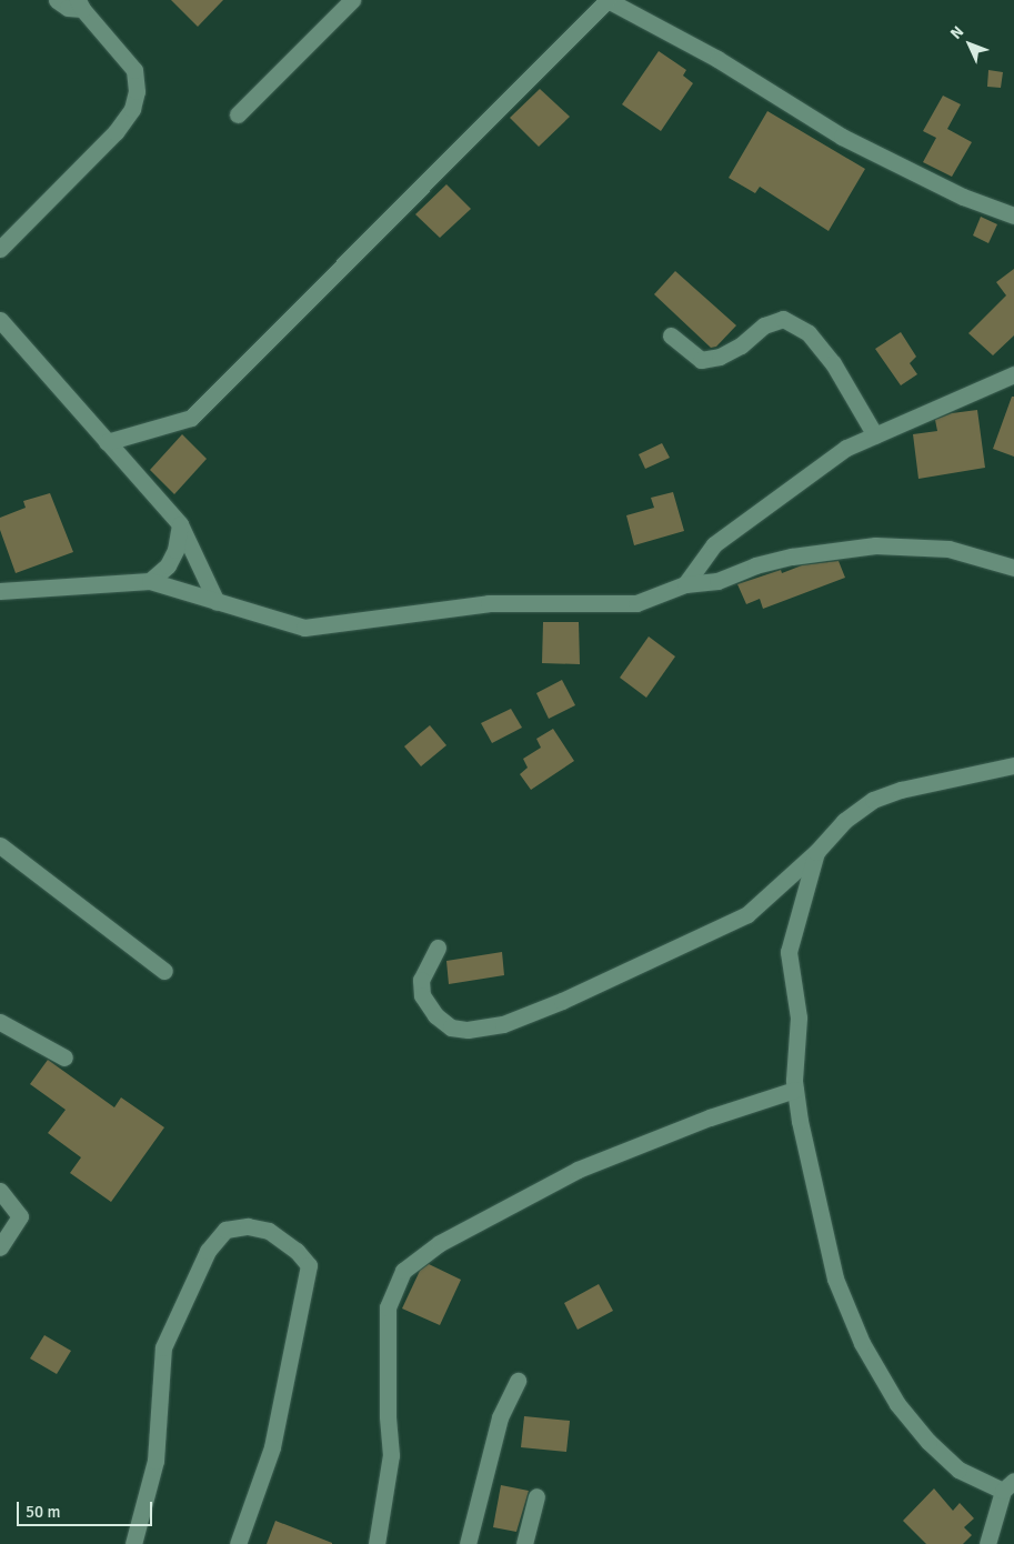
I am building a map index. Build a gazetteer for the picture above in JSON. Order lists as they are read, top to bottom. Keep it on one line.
{"scale_bar":"50 m","north":"top left"}
